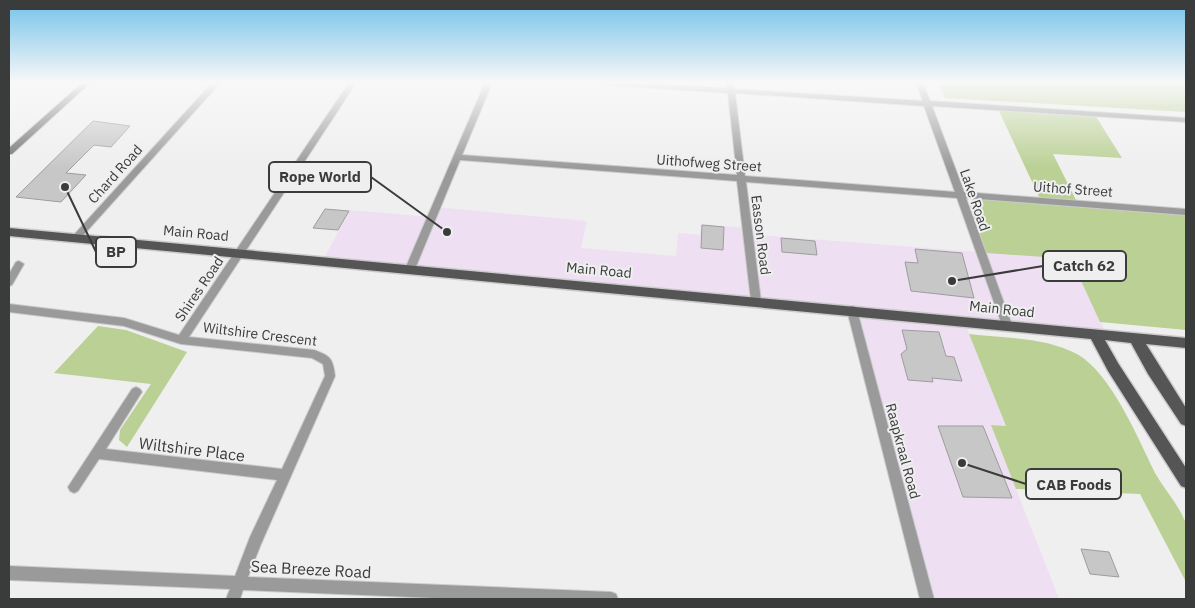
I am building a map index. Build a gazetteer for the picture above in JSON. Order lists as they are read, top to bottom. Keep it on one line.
{"streets":{"main road":["Main Road"],"street":["Uithofweg Street","Chard Road","Uithof Street","Lake Road","Easson Road","Shires Road","Wiltshire Crescent","Wiltshire Place","Raapkraal Road","Sea Breeze Road"]},"crossings":[["Uithofweg Street","Uithof Street"],["Uithofweg Street","Lake Road"],["Uithofweg Street","Easson Road"],["Chard Road","Main Road"],["Uithof Street","Lake Road"],["Lake Road","Main Road"],["Main Road","Easson Road"],["Main Road","Shires Road"],["Main Road","Raapkraal Road"],["Shires Road","Wiltshire Crescent"],["Wiltshire Crescent","Wiltshire Place"],["Wiltshire Crescent","Sea Breeze Road"]],"places":["BP","Rope World","Catch 62","CAB Foods"]}
